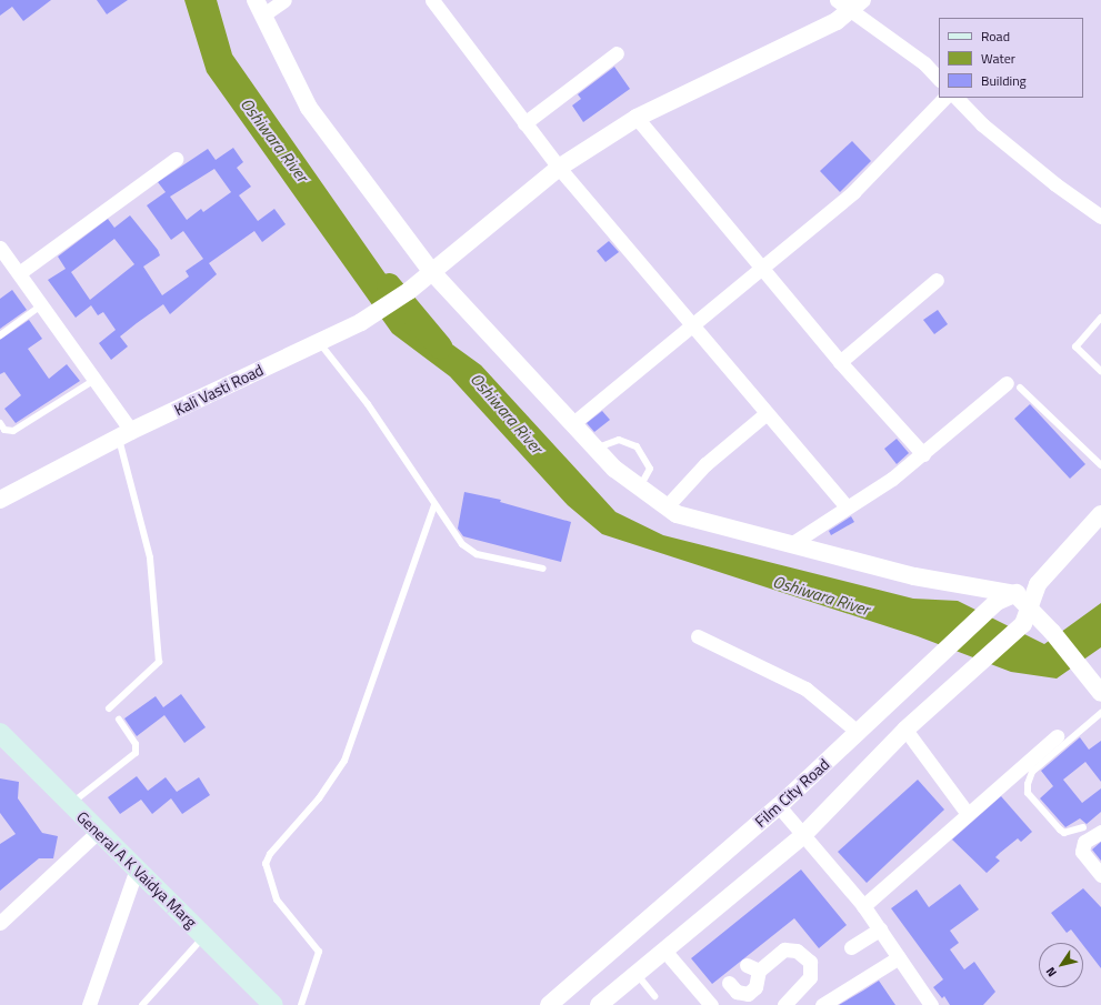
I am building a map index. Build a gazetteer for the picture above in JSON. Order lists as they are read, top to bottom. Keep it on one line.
{"streets":{"main road":["General A K Vaidya Marg"],"street":["Kali Vasti Road","Film City Road"]},"water":["Oshiwara River"],"legend":["Road","Water","Building"],"north":"bottom left"}
